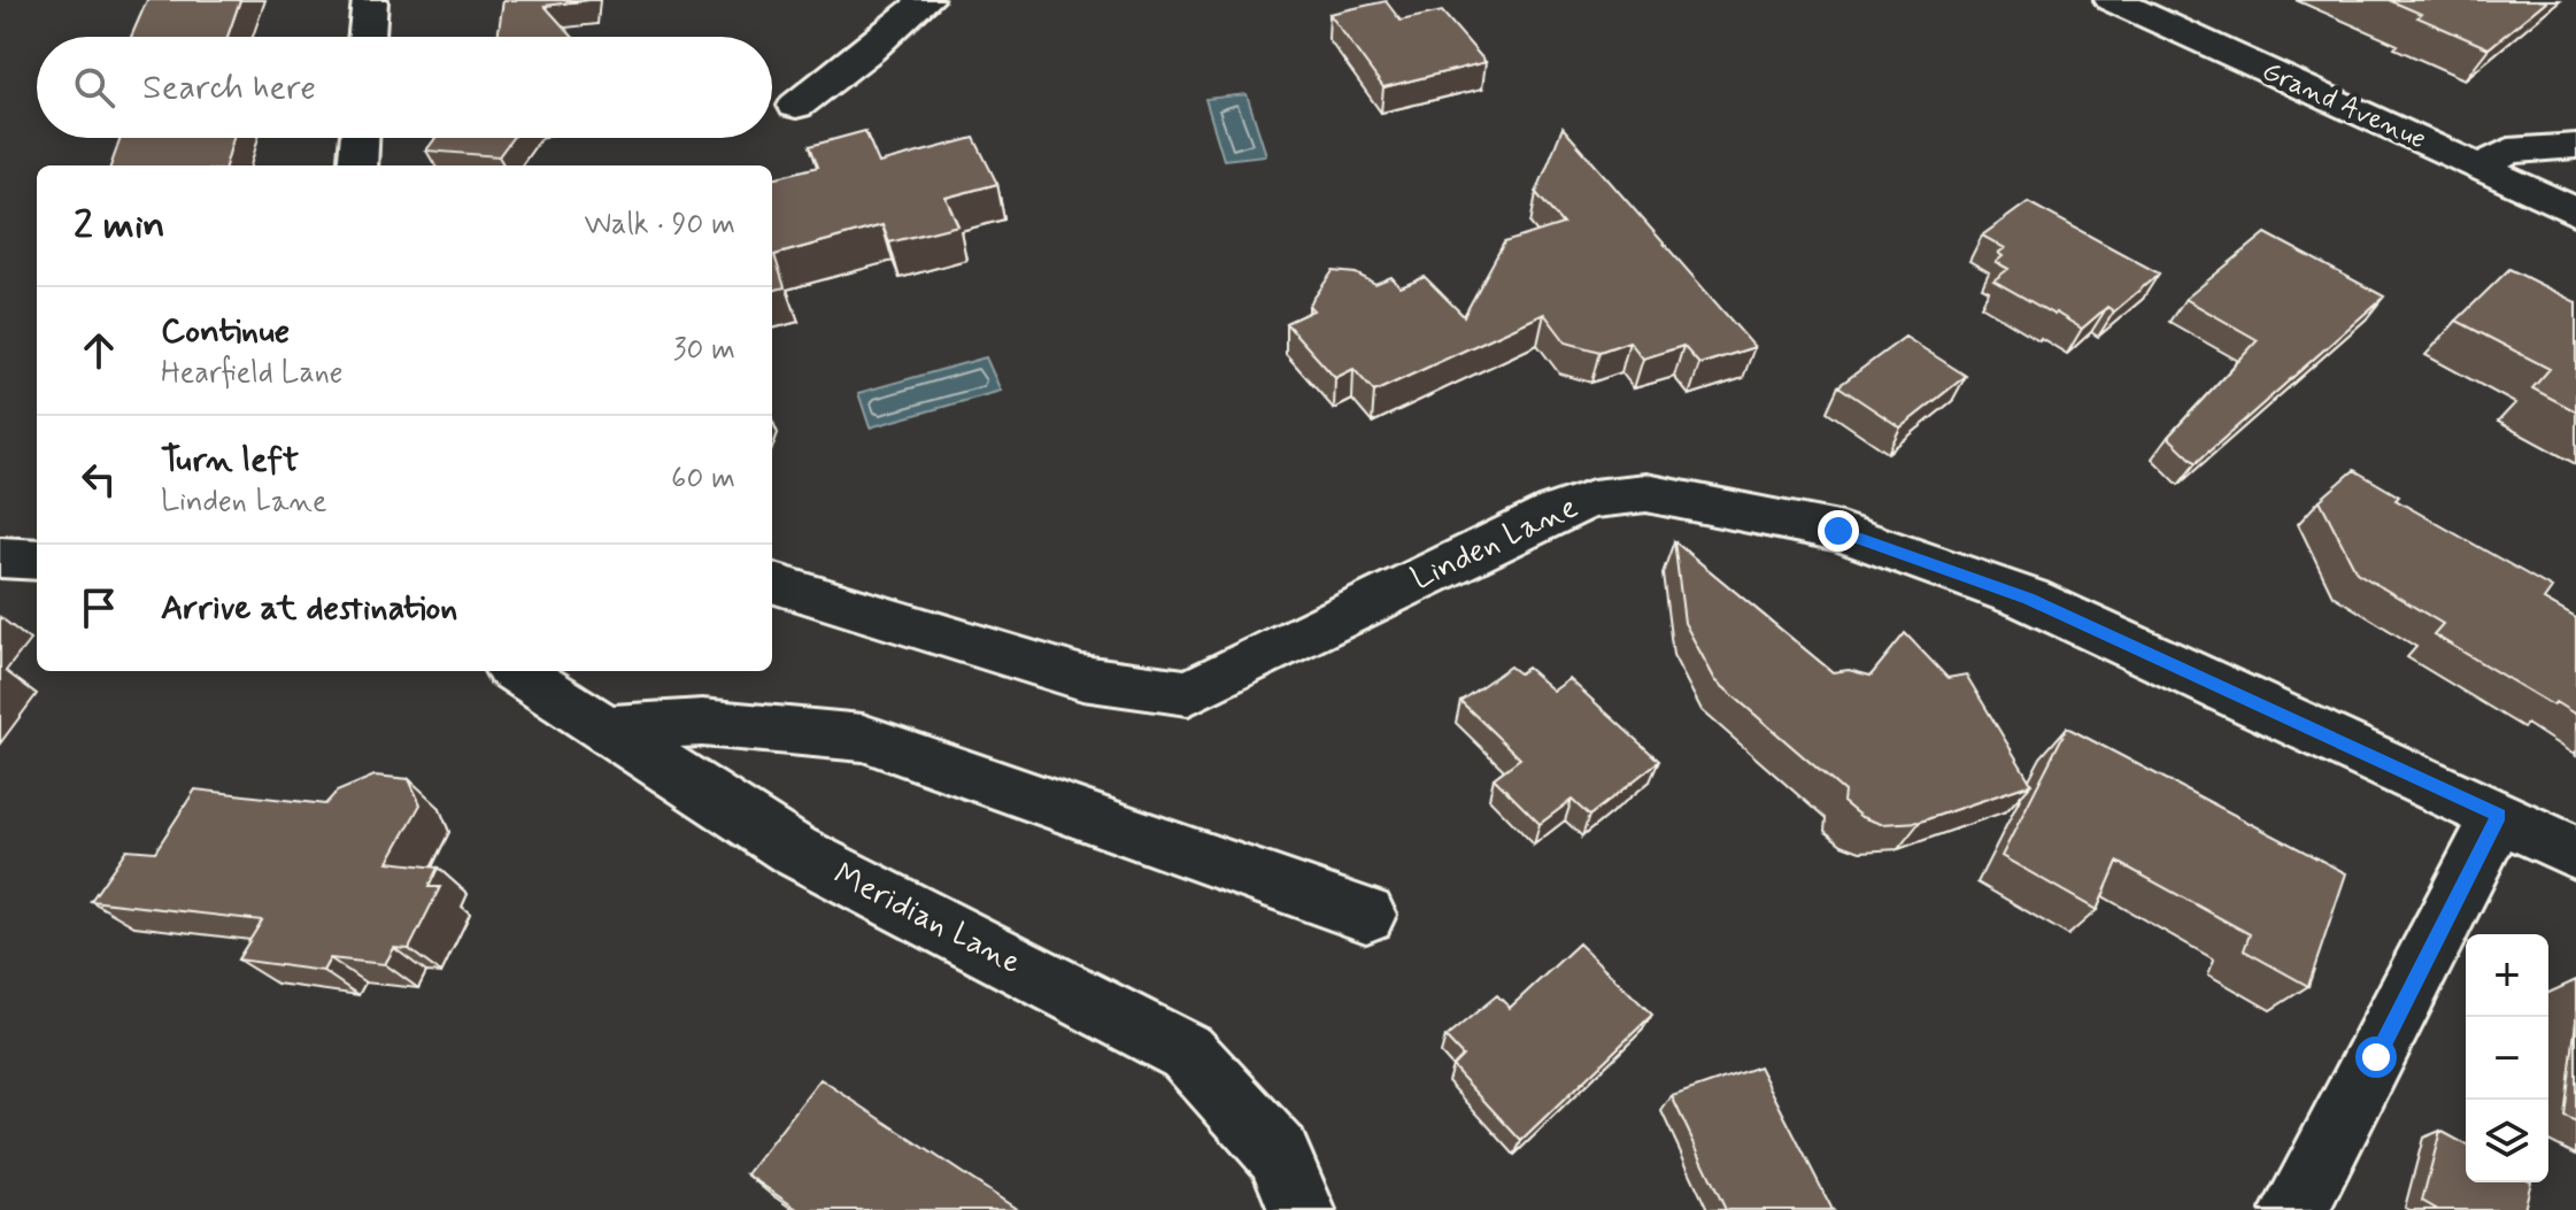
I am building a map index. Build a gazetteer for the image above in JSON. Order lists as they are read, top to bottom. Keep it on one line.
{"streets":{"street":["Grand Avenue","Linden Lane","Meridian Lane"]},"page":{"search":"Search here","heading":["2 min","Walk · 90 m"],"list":[["Continue","Hearfield Lane","30 m"],["Turn left","Linden Lane","60 m"],"Arrive at destination"],"map_buttons":["+","−"]}}
